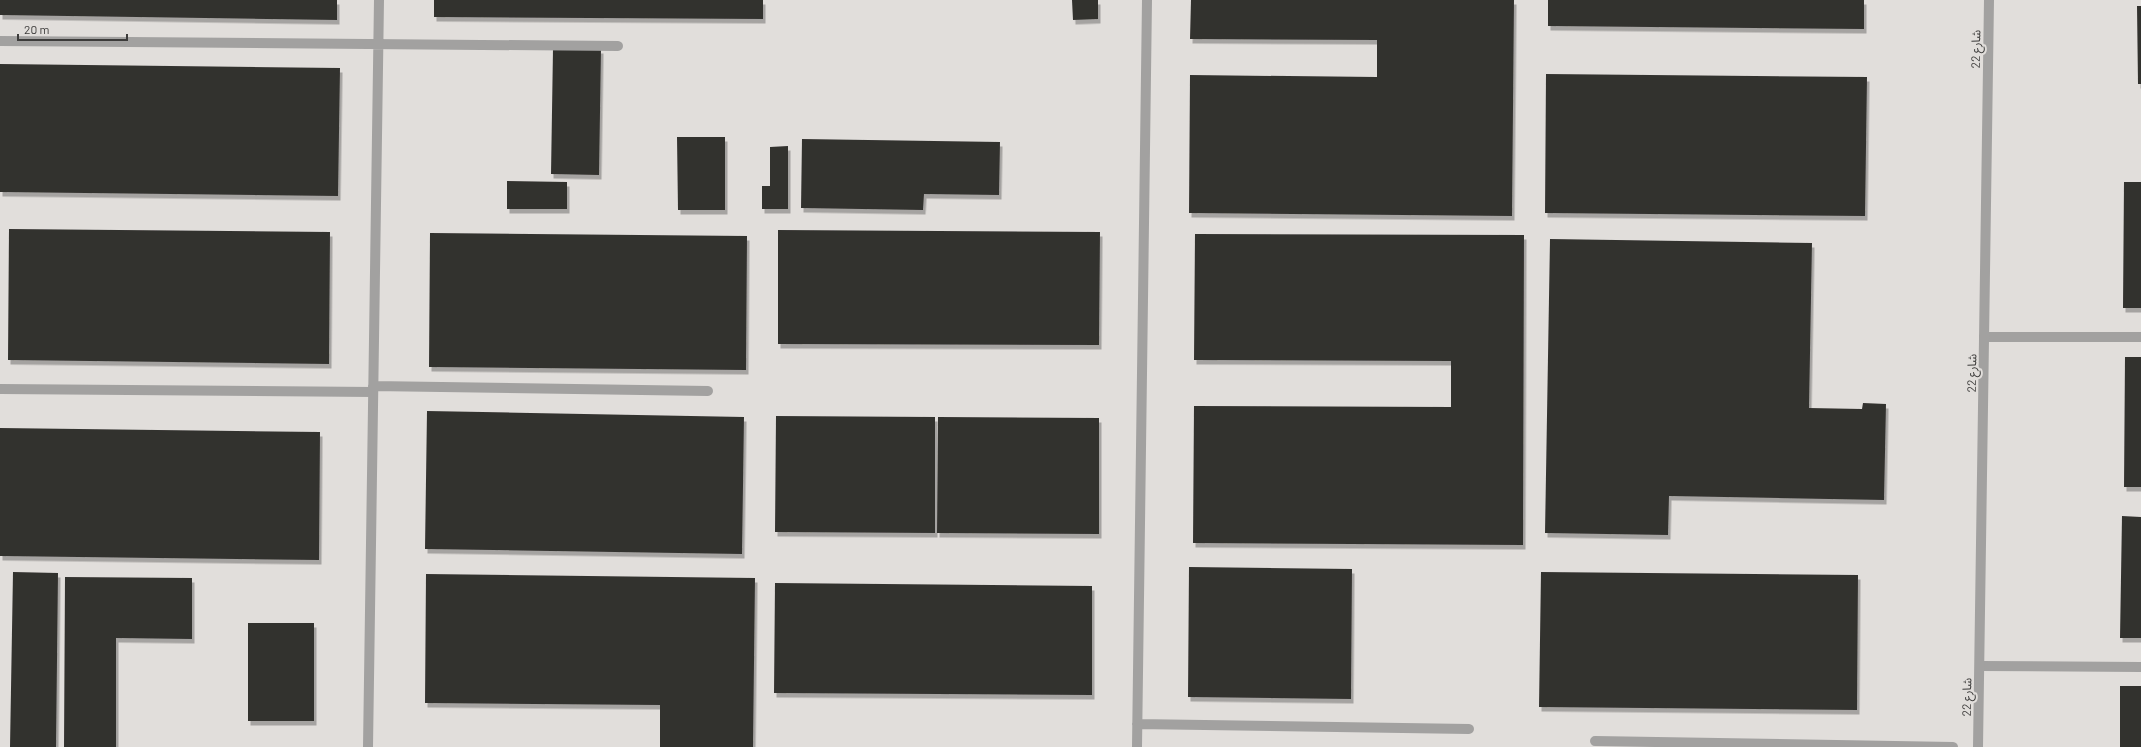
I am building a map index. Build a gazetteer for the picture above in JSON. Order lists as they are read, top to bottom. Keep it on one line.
{"streets":{"street":["شارع 22"]},"scale_bar":"20 m"}
